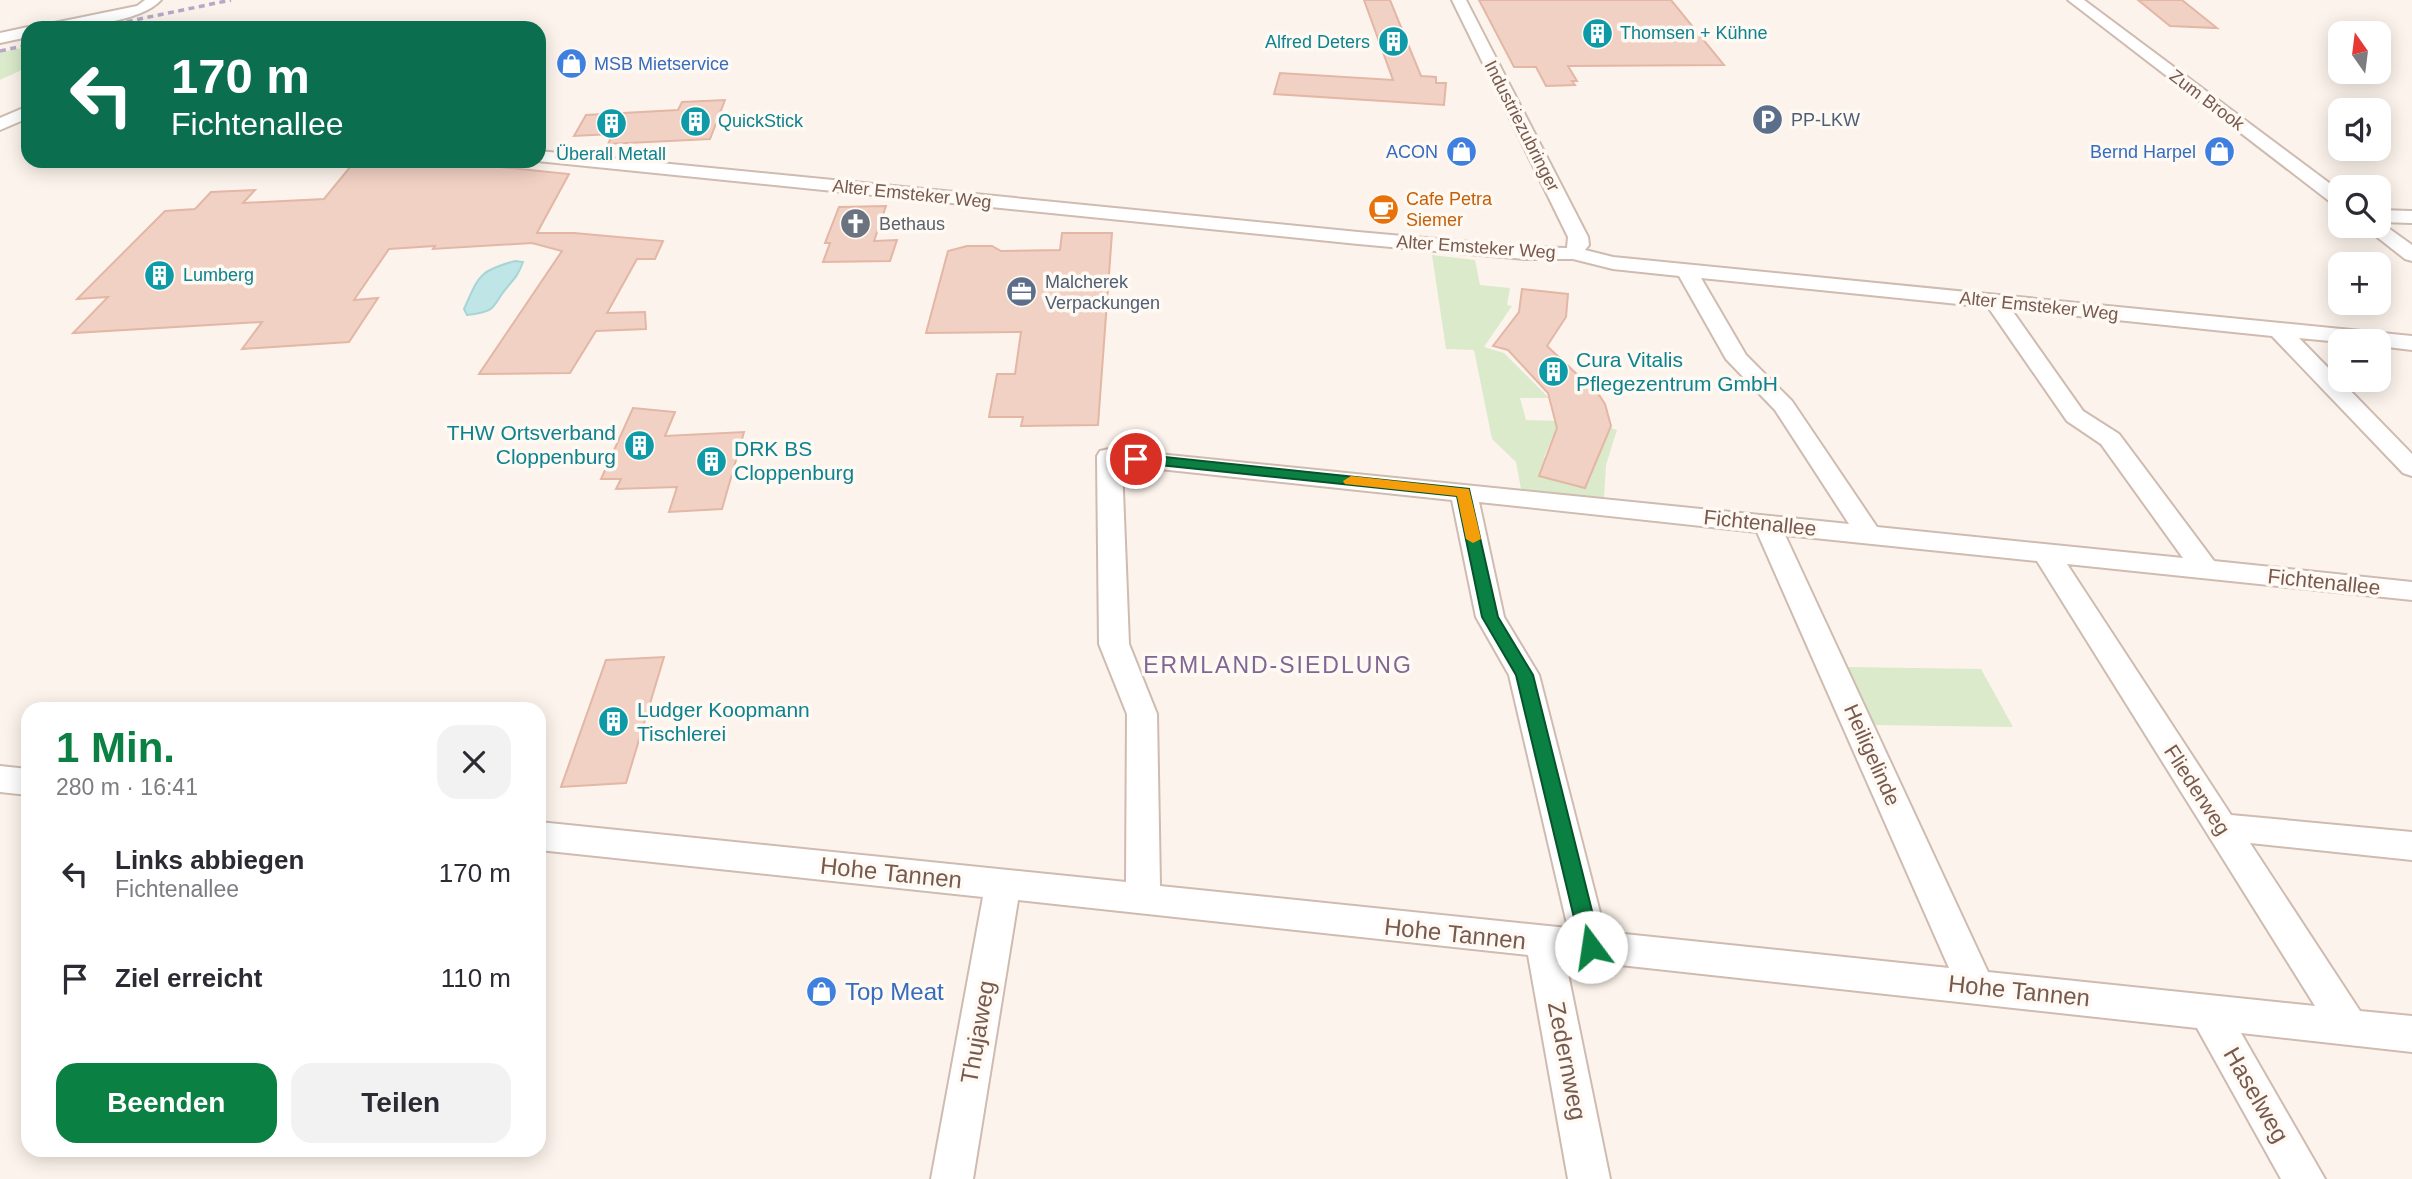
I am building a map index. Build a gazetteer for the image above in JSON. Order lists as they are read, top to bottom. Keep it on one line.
{"streets":{"street":["Zum Brook","Industriezubringer","Alter Emsteker Weg","Fichtenallee","Heiligelinde","Fliederweg","Hohe Tannen","Thujaweg","Zedernweg","Haselweg"]},"crossings":[["Industriezubringer","Alter Emsteker Weg"],["Fichtenallee","Heiligelinde"],["Fichtenallee","Fliederweg"],["Fichtenallee","Hohe Tannen"],["Heiligelinde","Hohe Tannen"],["Fliederweg","Hohe Tannen"],["Hohe Tannen","Thujaweg"],["Hohe Tannen","Zedernweg"],["Hohe Tannen","Haselweg"]],"districts":["ERMLAND-SIEDLUNG"],"places":{"building":["Thomsen + Kühne","Alfred Deters","QuickStick","Überall Metall","Lumberg","Cura Vitalis Pflegezentrum GmbH","THW Ortsverband Cloppenburg","DRK BS Cloppenburg","Ludger Koopmann Tischlerei"],"shop":["MSB Mietservice","ACON","Bernd Harpel","Top Meat"],"parking":["PP-LKW"],"cafe":["Cafe Petra Siemer"],"church":["Bethaus"],"office":["Malcherek Verpackungen"]},"north":"top","page":{"map_buttons":["+","−"],"turn":["170 m","Fichtenallee"],"heading":["1 Min.","280 m · 16:41"],"list":[{"name":"Links abbiegen","note":"Fichtenallee","value":"170 m"},{"name":"Ziel erreicht","value":"110 m"}],"buttons":["Beenden","Teilen"]}}
